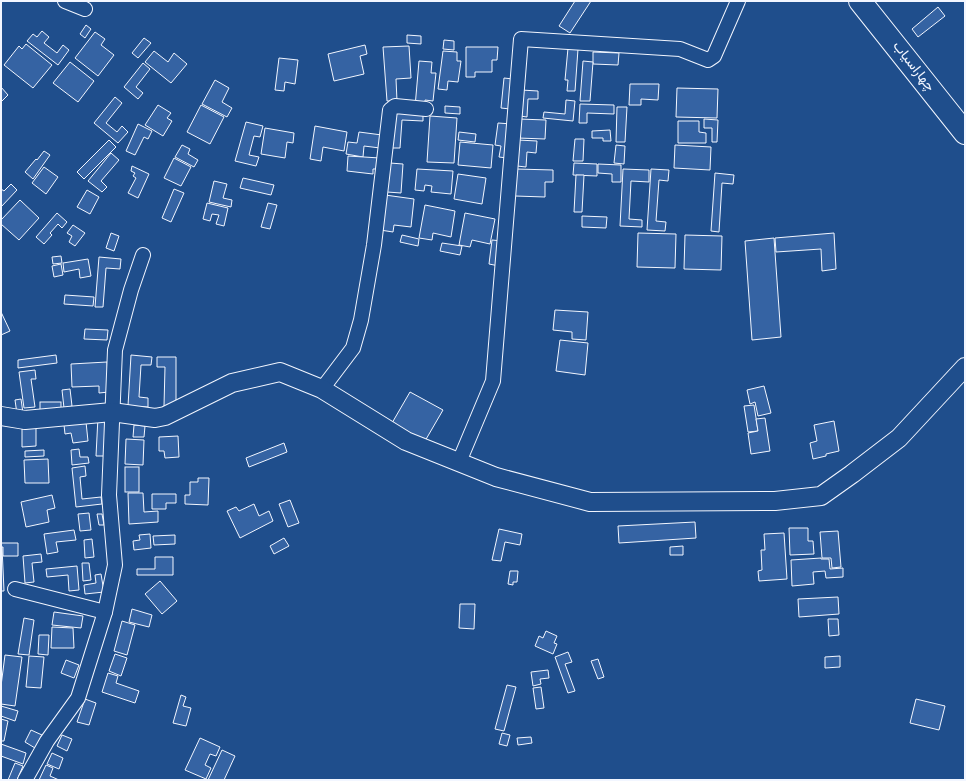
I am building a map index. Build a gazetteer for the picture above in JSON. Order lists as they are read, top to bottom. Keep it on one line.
{"streets":{"highway":["چهاراسیاب"]}}
